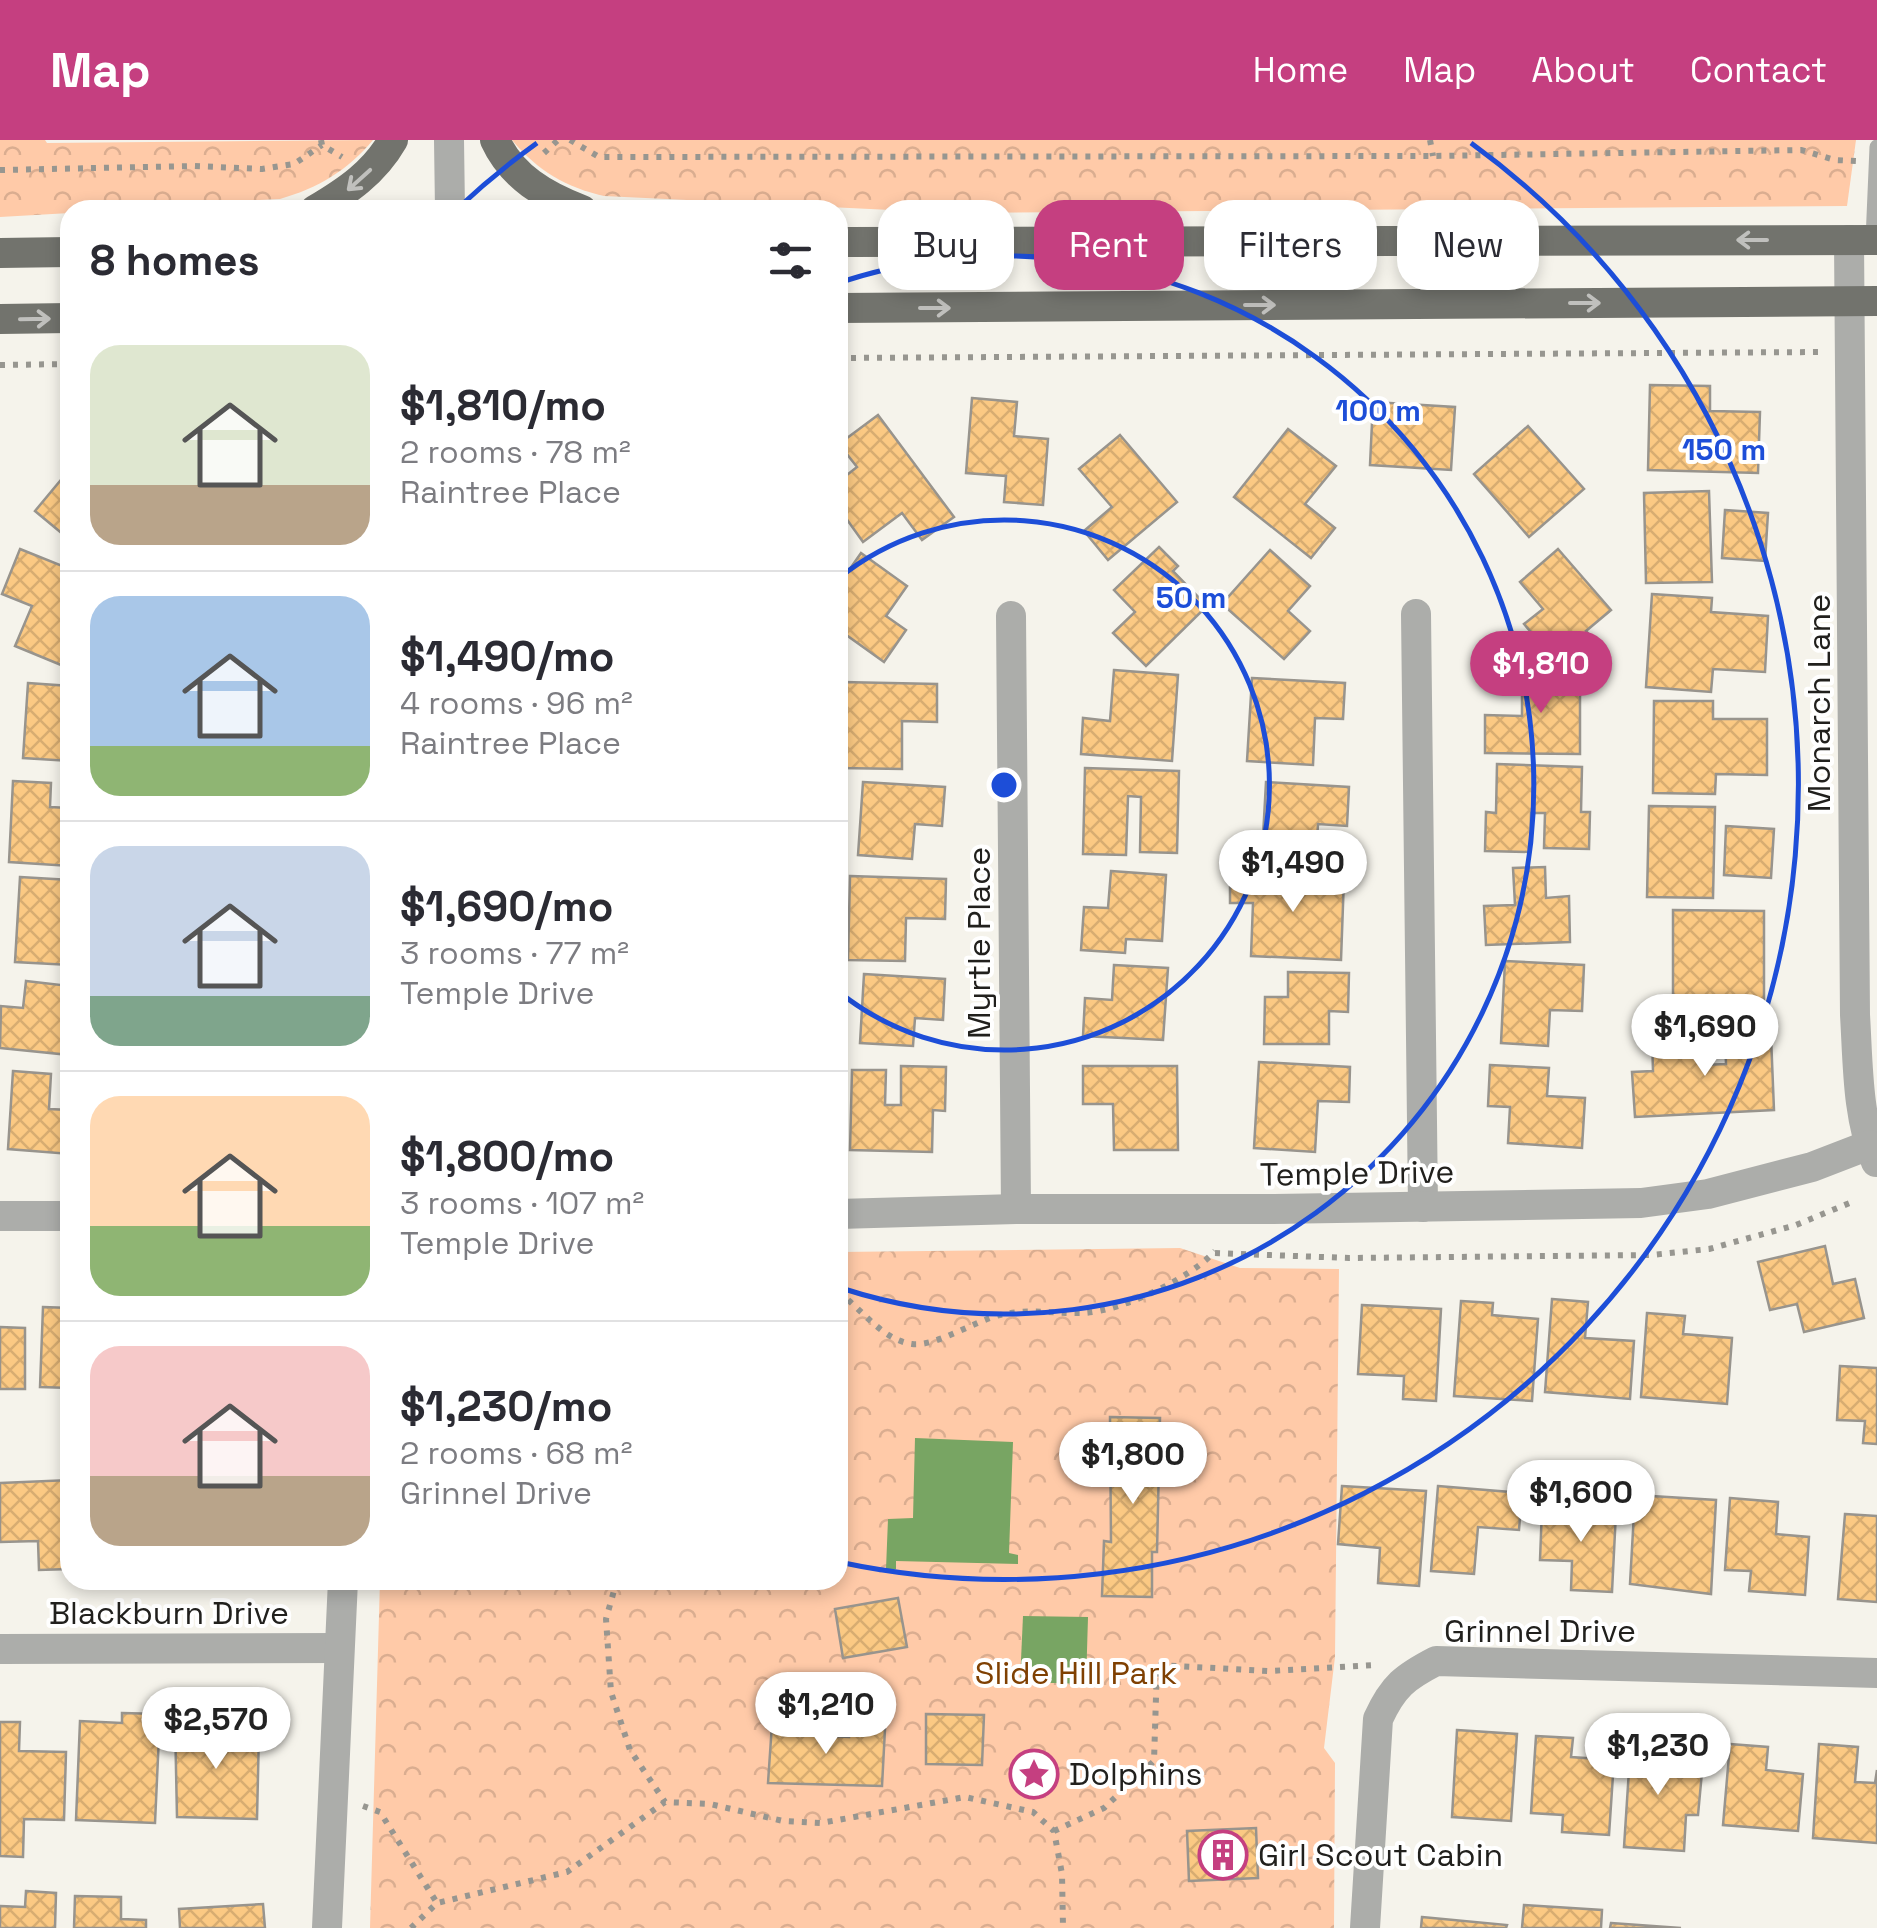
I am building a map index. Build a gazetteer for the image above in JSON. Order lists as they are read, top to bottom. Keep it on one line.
{"streets":{"street":["Monarch Lane","Myrtle Place","Temple Drive","Blackburn Drive","Grinnel Drive"]},"crossings":[["Monarch Lane","Temple Drive"],["Myrtle Place","Temple Drive"]],"parks":["Slide Hill Park"],"places":{"place":["Dolphins"],"building":["Girl Scout Cabin"]},"page":{"header":"Map","nav":["Home","Map","About","Contact"],"chip":["Buy","Rent","Filters","New"],"heading":"8 homes","list":[{"name":"$1,810/mo","note":"2 rooms · 78 m² · Raintree Place"},{"name":"$1,490/mo","note":"4 rooms · 96 m² · Raintree Place"},{"name":"$1,690/mo","note":"3 rooms · 77 m² · Temple Drive"},{"name":"$1,800/mo","note":"3 rooms · 107 m² · Temple Drive"},{"name":"$1,230/mo","note":"2 rooms · 68 m² · Grinnel Drive"}],"price":["$1,810","$1,490","$1,690","$1,800","$1,600","$1,210","$2,570","$1,230"]},"rings":["100 m","150 m","50 m"]}
